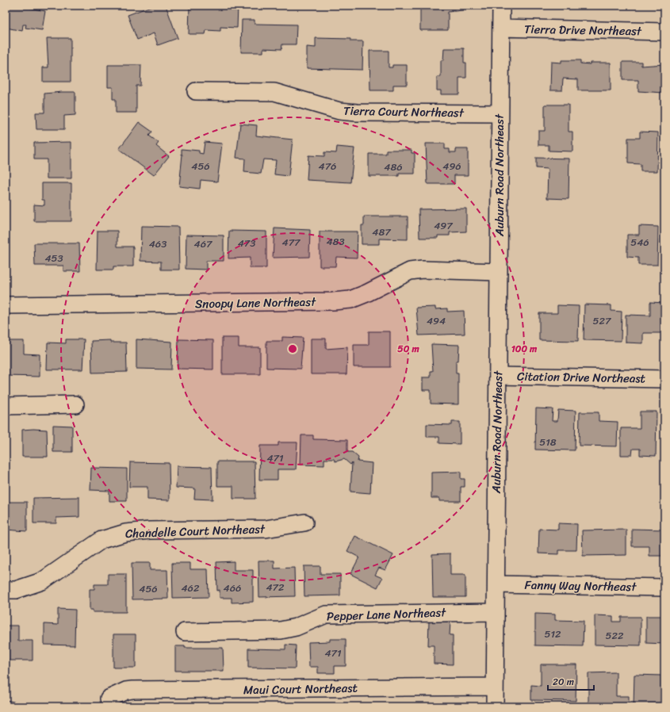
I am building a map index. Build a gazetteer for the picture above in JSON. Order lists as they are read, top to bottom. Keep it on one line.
{"streets":{"street":["Tierra Drive Northeast","Tierra Court Northeast","Auburn Road Northeast","Snoopy Lane Northeast","Citation Drive Northeast","Chandelle Court Northeast","Fanny Way Northeast","Pepper Lane Northeast","Maui Court Northeast"]},"crossings":[["Tierra Drive Northeast","Auburn Road Northeast"],["Tierra Court Northeast","Auburn Road Northeast"],["Auburn Road Northeast","Snoopy Lane Northeast"],["Auburn Road Northeast","Citation Drive Northeast"],["Auburn Road Northeast","Fanny Way Northeast"],["Auburn Road Northeast","Pepper Lane Northeast"],["Auburn Road Northeast","Maui Court Northeast"]],"house_numbers":["456","476","496","486","497","487","483","477","546","473","463","467","453","494","527","518","471","472","462","466","456","512","522","471"],"scale_bar":"20 m","rings":["50 m","100 m"]}
